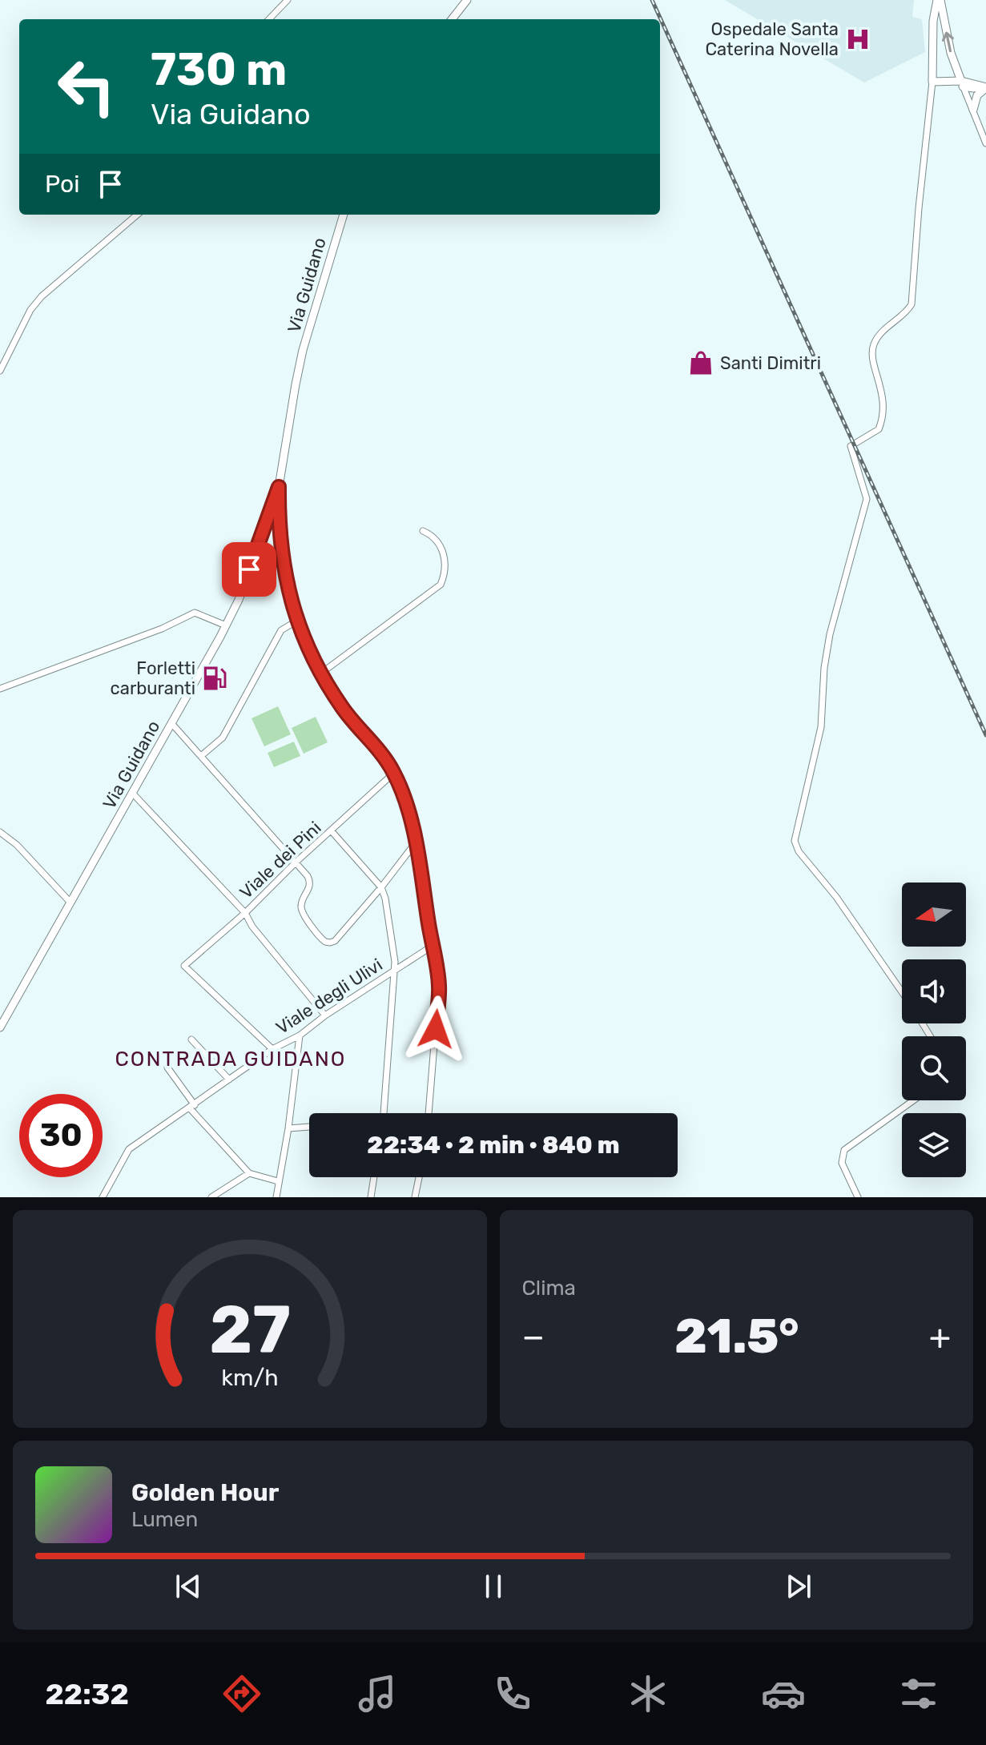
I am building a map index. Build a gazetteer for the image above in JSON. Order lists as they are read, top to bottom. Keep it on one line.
{"streets":{"main road":["Via Guidano"],"street":["Viale dei Pini","Viale degli Ulivi"]},"crossings":[["Viale dei Pini","Viale degli Ulivi"]],"districts":["CONTRADA GUIDANO"],"places":{"hospital":["Ospedale Santa Caterina Novella"],"shop":["Santi Dimitri"],"fuel station":["Forletti carburanti"]},"north":"left","page":{"turn":["730 m","Via Guidano"],"then":"Poi","limit":"30","trip":"22:34 · 2 min · 840 m","tile":"Clima","heat":["−","21.5°","+"],"song":["Golden Hour","Lumen"],"tabs":"22:32","gauge":["27","km/h"]}}
